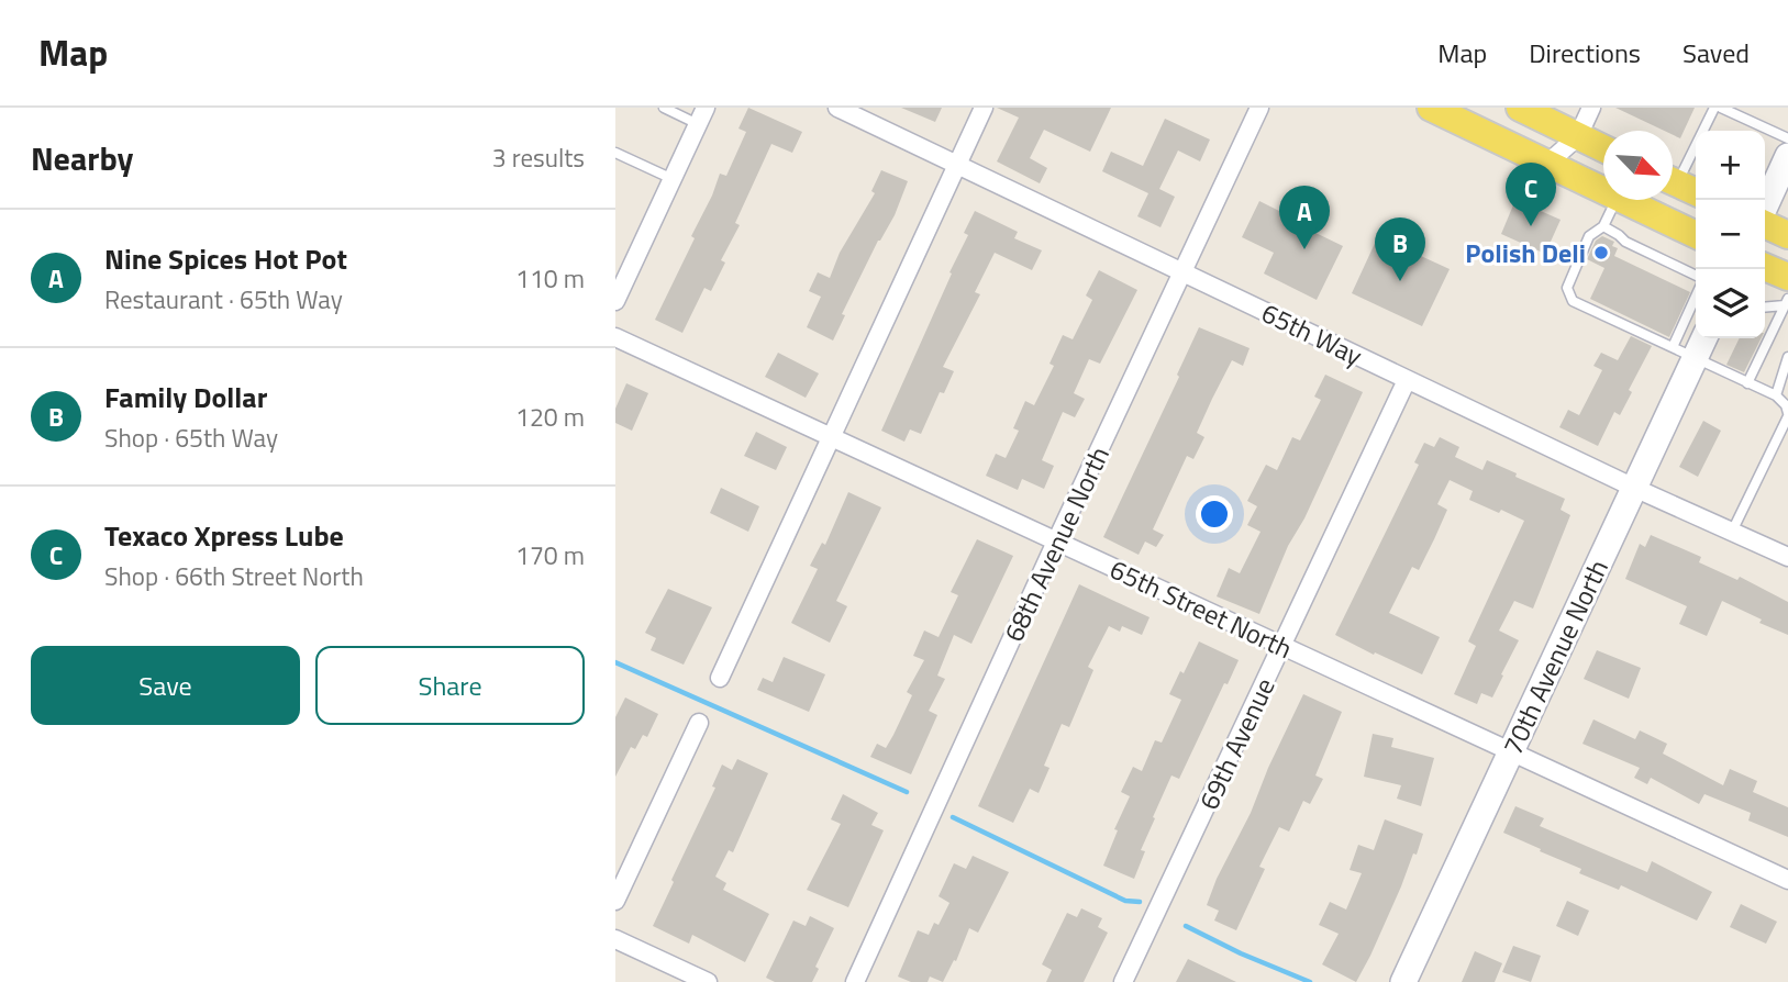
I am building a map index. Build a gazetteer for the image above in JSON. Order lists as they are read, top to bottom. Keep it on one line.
{"streets":{"street":["65th Way","68th Avenue North","65th Street North","70th Avenue North","69th Avenue"]},"crossings":[["65th Way","68th Avenue North"],["65th Way","70th Avenue North"],["65th Way","69th Avenue"],["68th Avenue North","65th Street North"],["65th Street North","70th Avenue North"],["65th Street North","69th Avenue"]],"places":["Polish Deli"],"north":"bottom right","page":{"header":"Map","nav":["Map","Directions","Saved"],"heading":["Nearby","3 results"],"map_buttons":["+","−"],"pins":["C","A","B"],"list":[{"mark":"A","name":"Nine Spices Hot Pot","note":"Restaurant · 65th Way","value":"110 m"},{"mark":"B","name":"Family Dollar","note":"Shop · 65th Way","value":"120 m"},{"mark":"C","name":"Texaco Xpress Lube","note":"Shop · 66th Street North","value":"170 m"}],"buttons":["Save","Share"]}}
